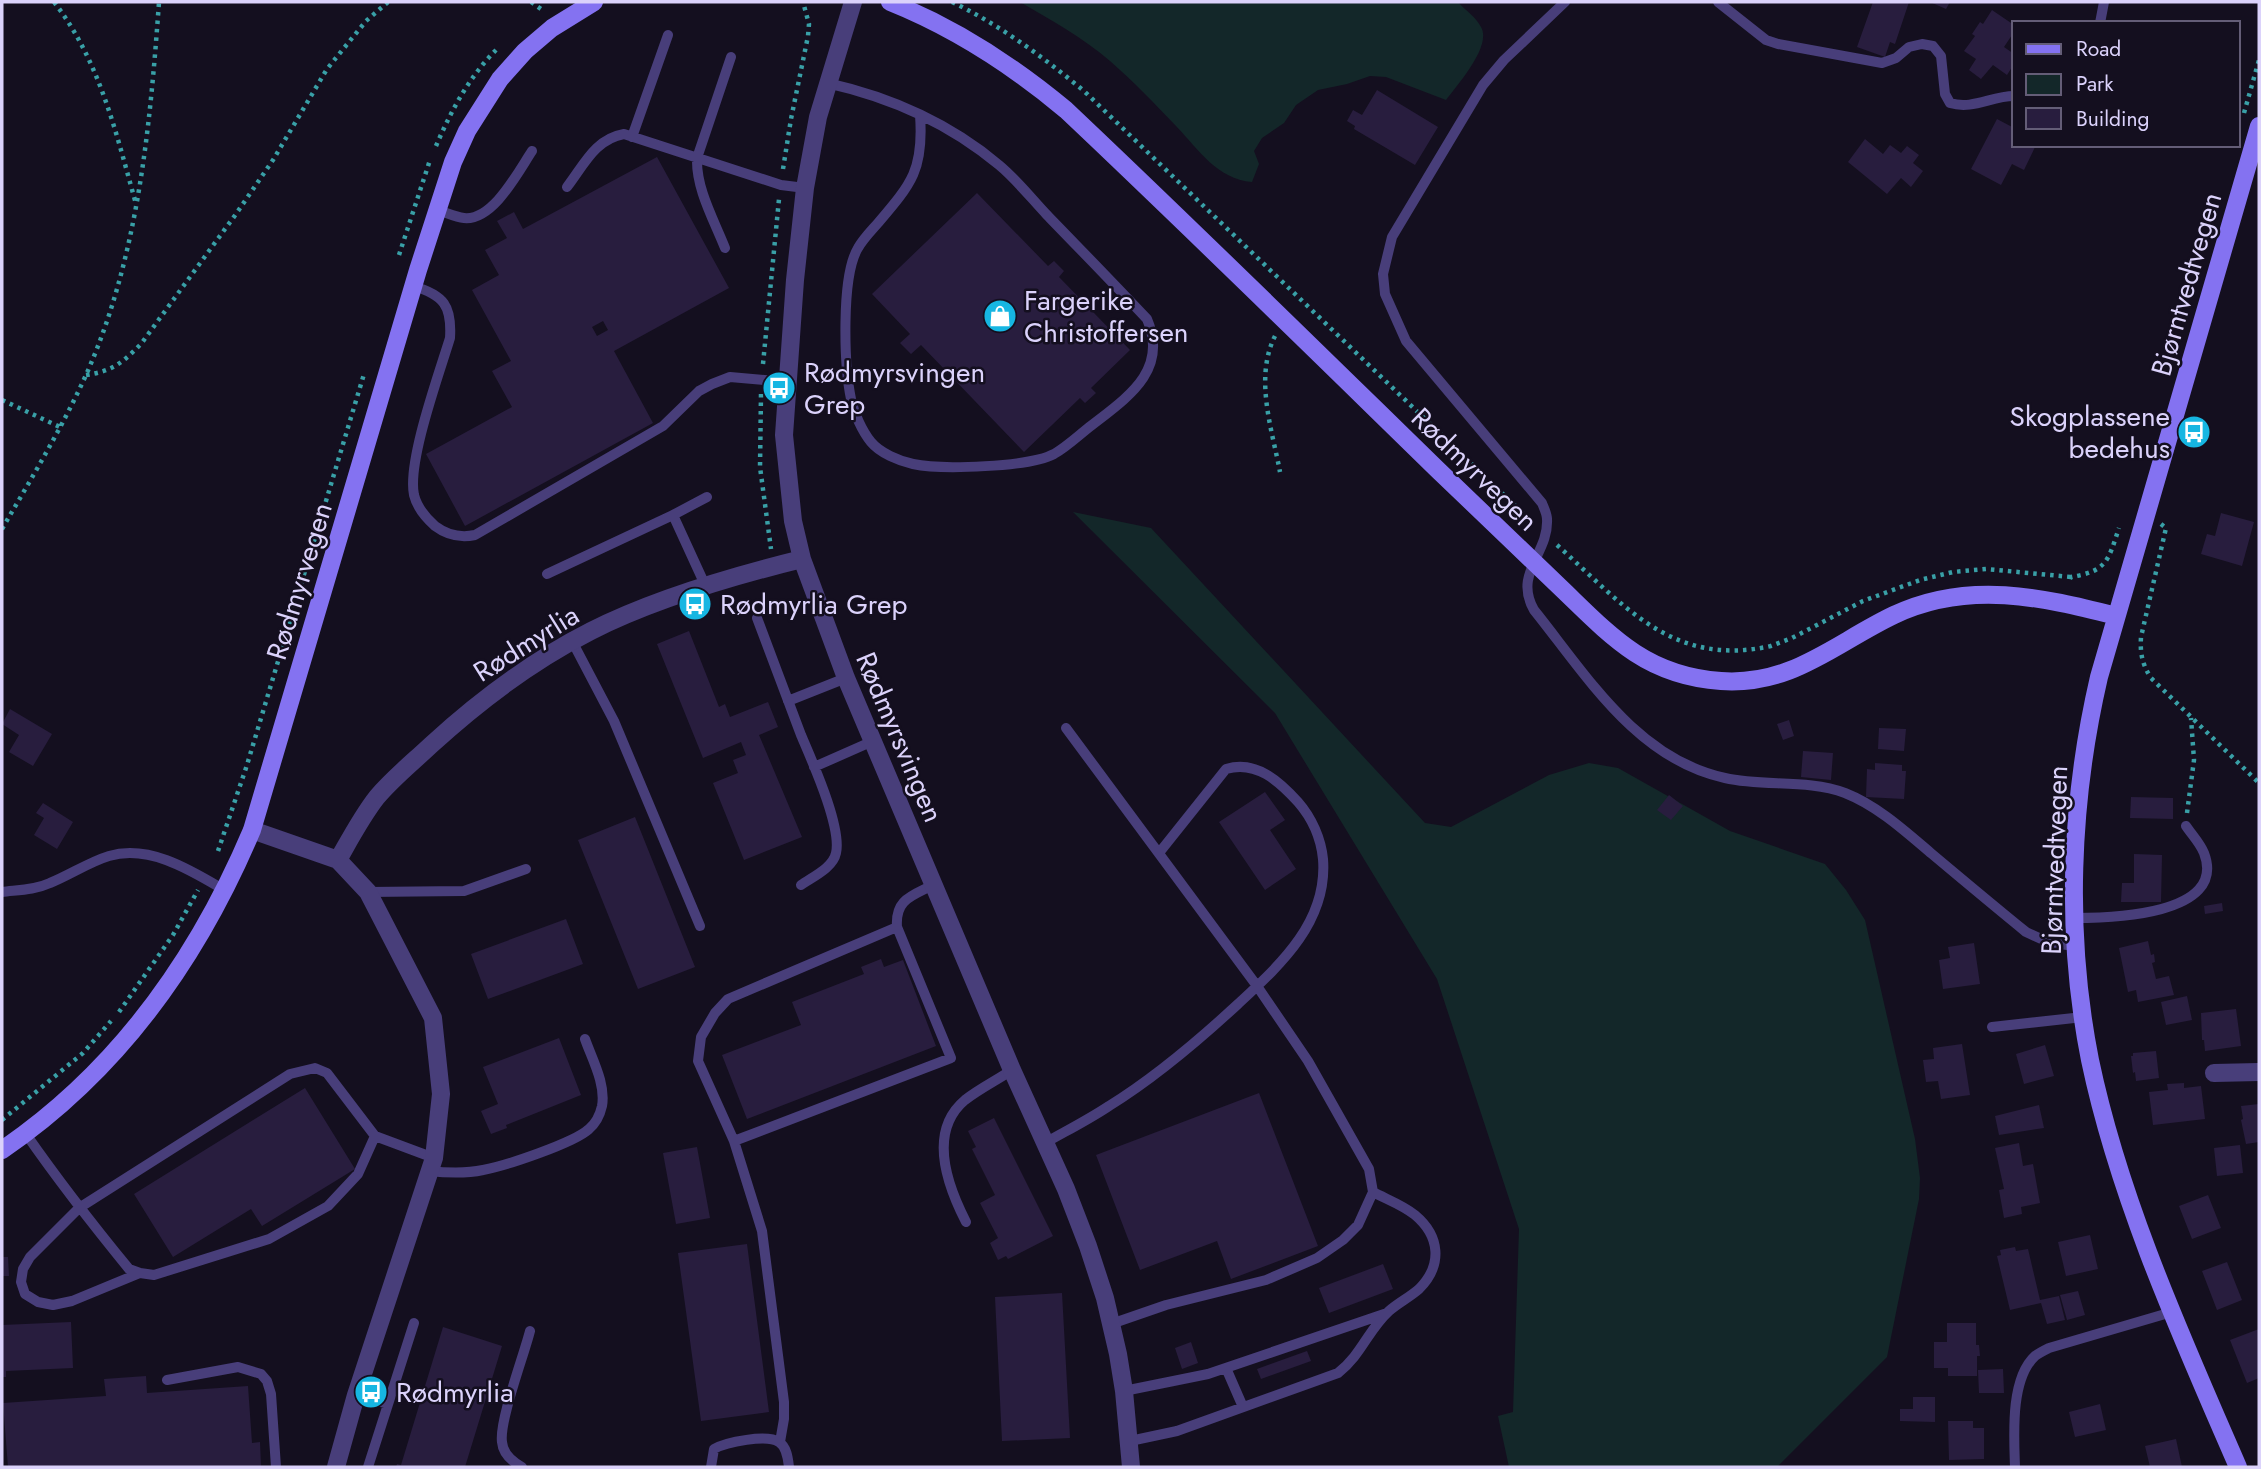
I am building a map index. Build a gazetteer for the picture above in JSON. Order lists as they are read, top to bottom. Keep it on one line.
{"streets":{"street":["Bjørntvedtvegen","Rødmyrvegen","Rødmyrlia","Rødmyrsvingen"]},"crossings":[["Bjørntvedtvegen","Rødmyrvegen"],["Rødmyrlia","Rødmyrsvingen"]],"places":{"shop":["Fargerike Christoffersen"],"bus stop":["Rødmyrsvingen Grep","Skogplassene bedehus","Rødmyrlia Grep","Rødmyrlia"]},"legend":["Road","Park","Building"]}
